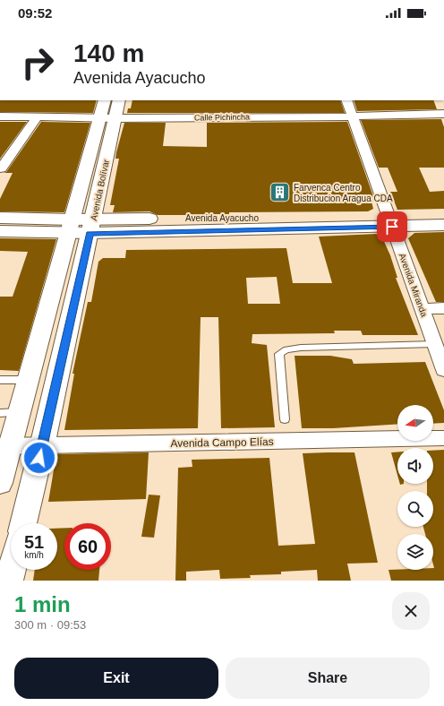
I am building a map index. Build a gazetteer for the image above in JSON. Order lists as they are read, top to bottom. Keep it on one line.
{"streets":{"main road":["Avenida Bolívar","Avenida Ayacucho"],"street":["Calle Pichincha","Avenida Miranda","Avenida Campo Elías"]},"crossings":[["Calle Pichincha","Avenida Bolívar"],["Calle Pichincha","Avenida Miranda"],["Avenida Bolívar","Avenida Ayacucho"],["Avenida Bolívar","Avenida Campo Elías"],["Avenida Ayacucho","Avenida Miranda"]],"places":{"building":["Farvenca Centro Distribucion Aragua CDA"]},"north":"left","page":{"status":"09:52","turn":["140 m","Avenida Ayacucho"],"speed":"51 km/h","limit":"60","heading":["1 min","300 m · 09:53"],"buttons":["Exit","Share"]}}
